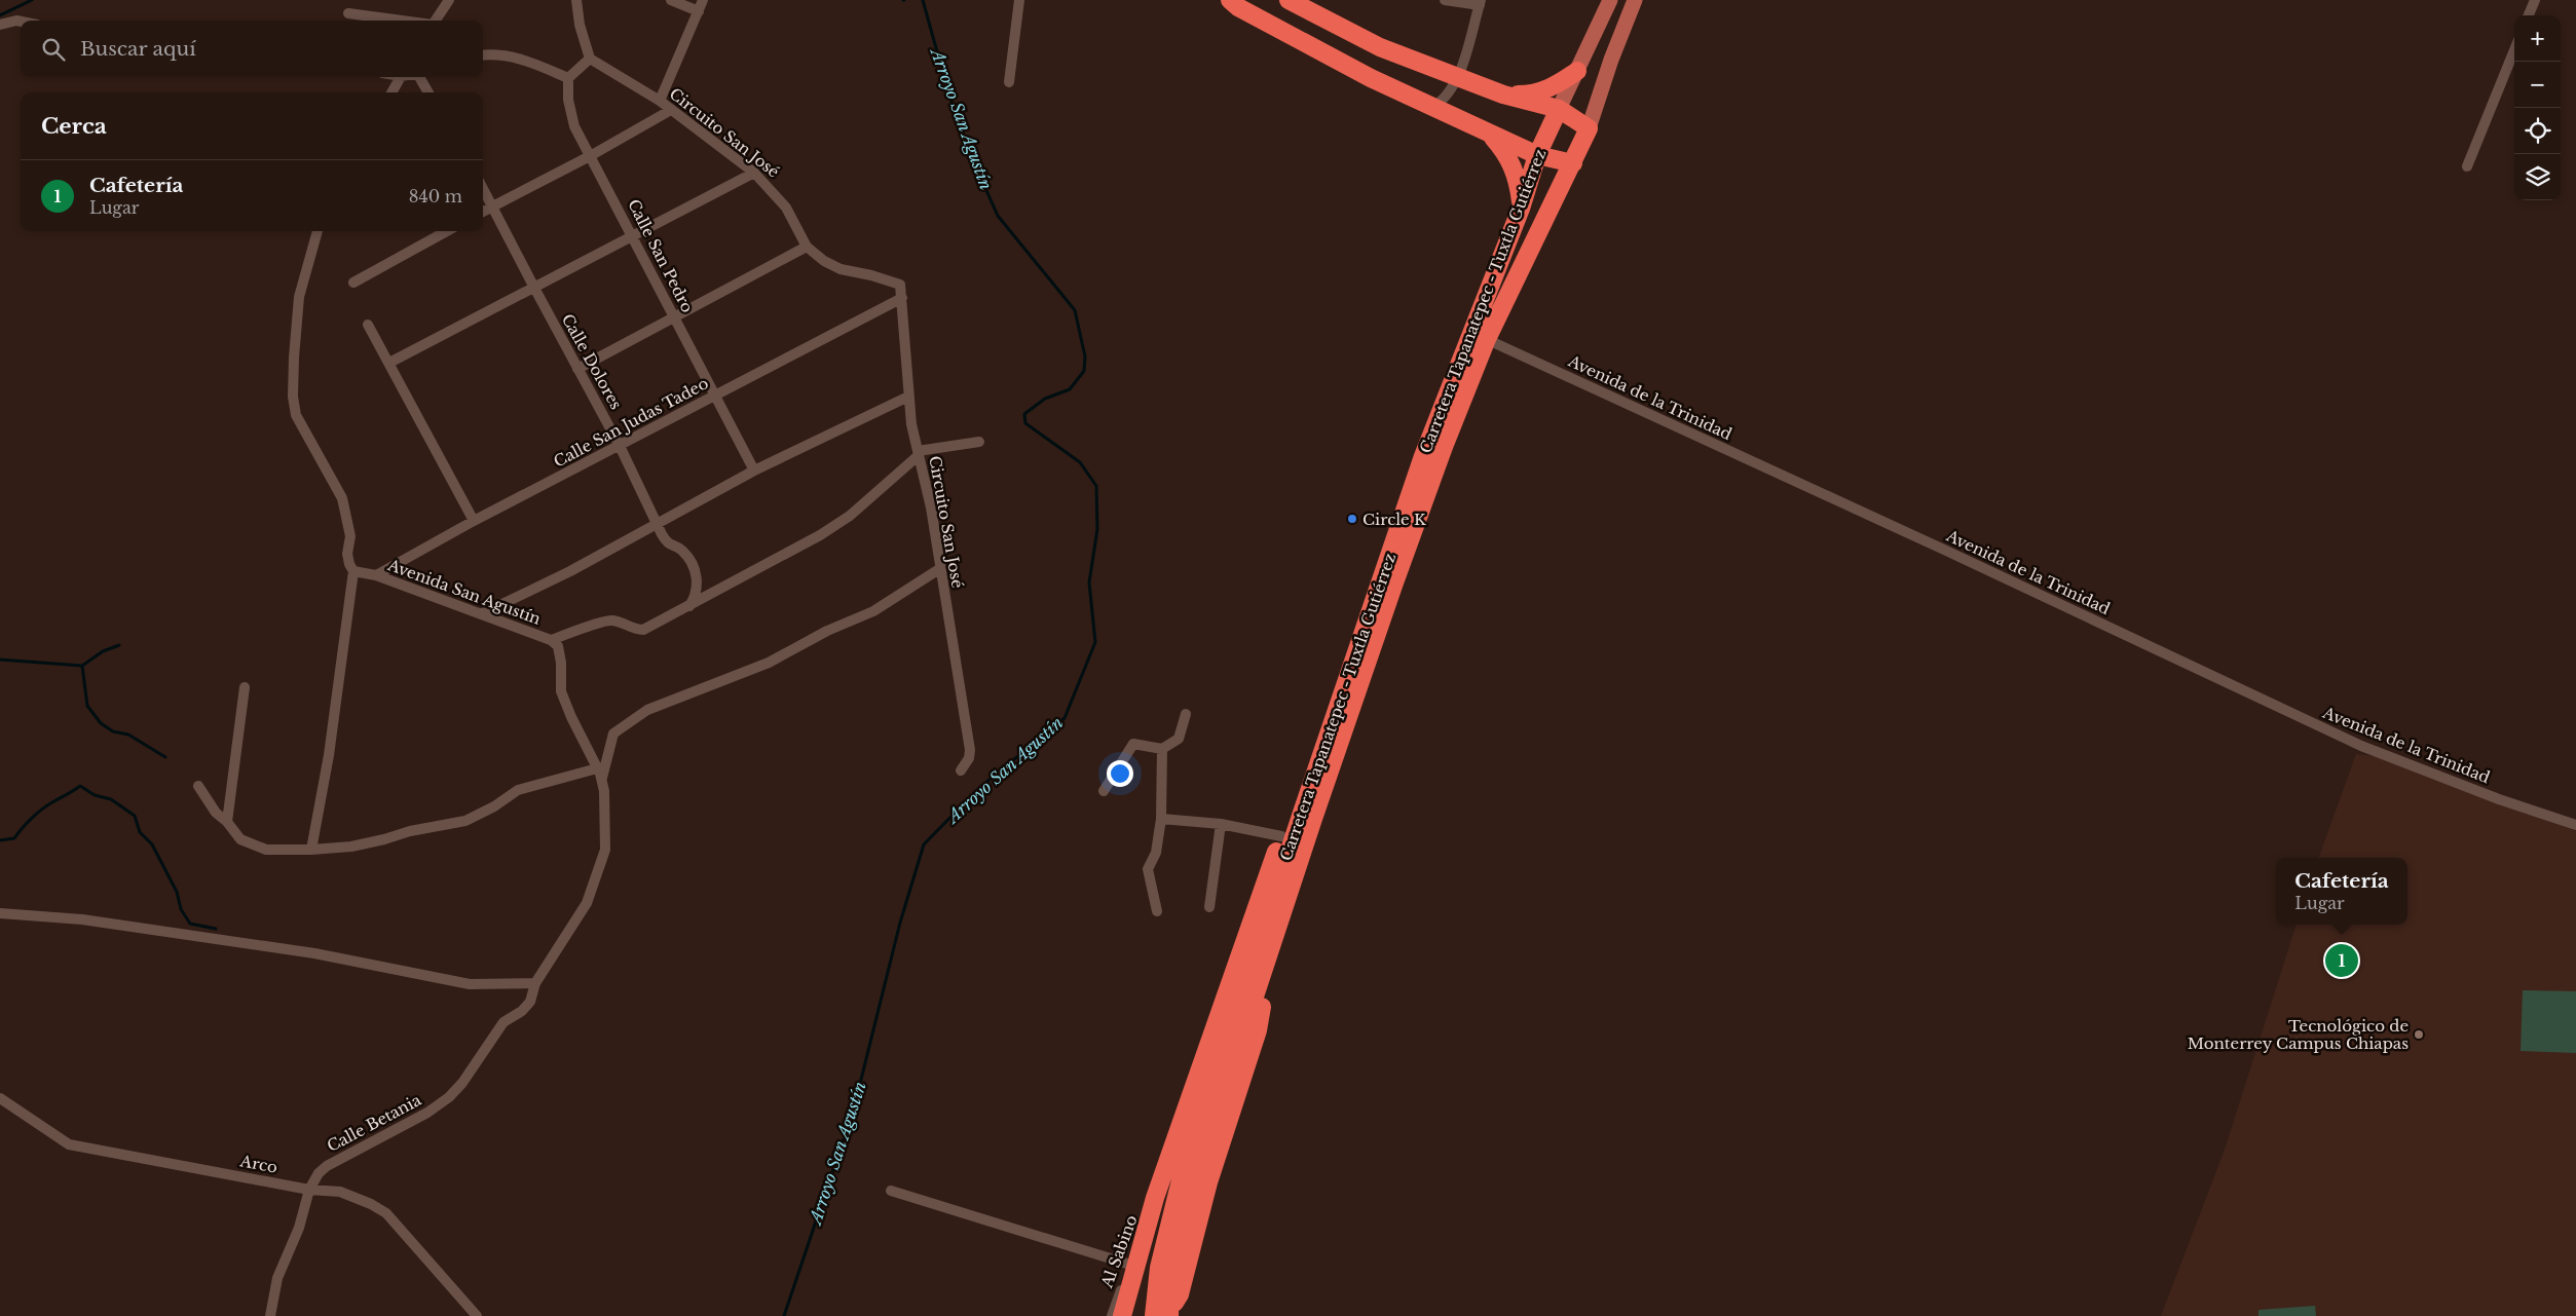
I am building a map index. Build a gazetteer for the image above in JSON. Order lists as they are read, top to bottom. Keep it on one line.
{"streets":{"highway":["Carretera Tapanatepec - Tuxtla Gutiérrez"],"street":["Circuito San José","Calle San Pedro","Calle Dolores","Avenida de la Trinidad","Calle San Judas Tadeo","Avenida San Agustín","Calle Betania","Arco","Al Sabino"]},"crossings":[["Circuito San José","Calle San Judas Tadeo"],["Calle San Pedro","Calle San Judas Tadeo"],["Carretera Tapanatepec - Tuxtla Gutiérrez","Avenida de la Trinidad"],["Calle Dolores","Calle San Judas Tadeo"],["Calle San Judas Tadeo","Avenida San Agustín"],["Avenida San Agustín","Calle Betania"],["Calle Betania","Arco"]],"water":["Arroyo San Agustín"],"places":["Circle K","Tecnológico de Monterrey Campus Chiapas"],"page":{"map_buttons":["+","−"],"search":"Buscar aquí","heading":"Cerca","list":[{"mark":"1","name":"Cafetería","note":"Lugar","value":"840 m"}],"popup":["Cafetería","Lugar"],"pins":"1"}}
